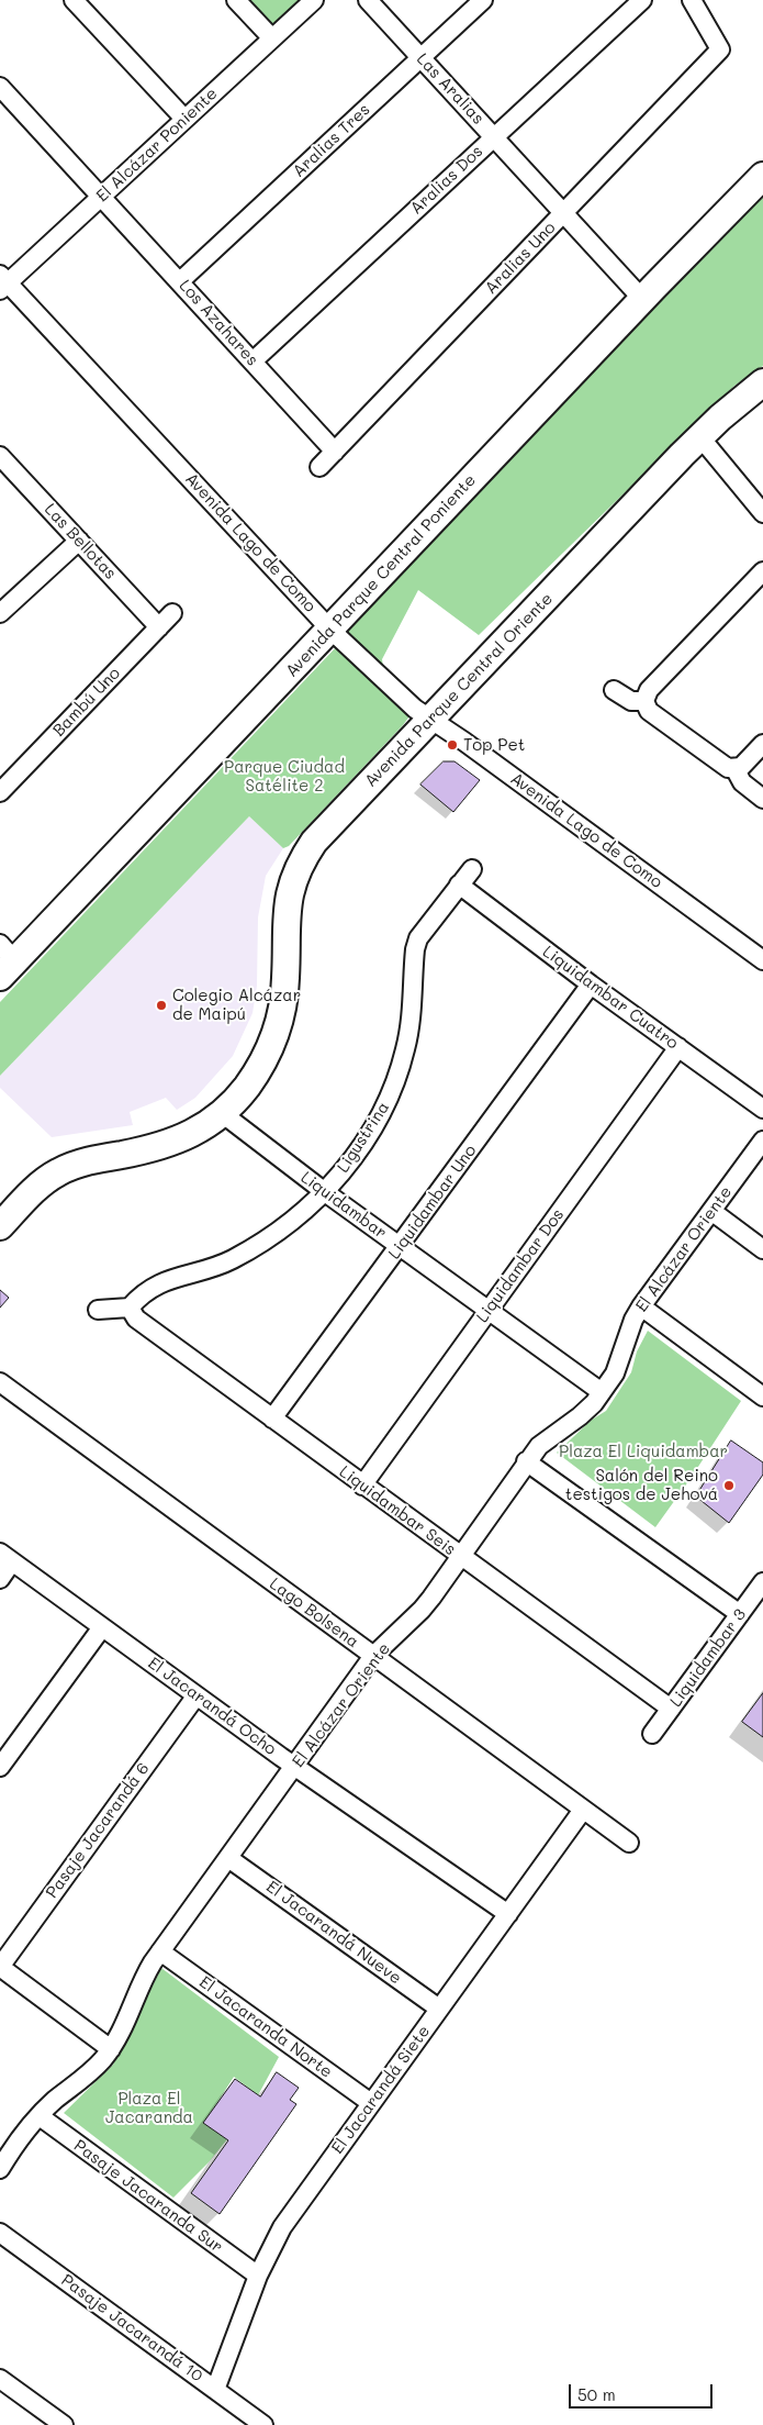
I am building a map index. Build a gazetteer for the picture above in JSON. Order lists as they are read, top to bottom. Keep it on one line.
{"streets":{"street":["Las Aralias","Aralias Tres","El Alcázar Poniente","Aralias Dos","Aralias Uno","Los Azahares","Las Bellotas","Avenida Lago de Como","Avenida Parque Central Poniente","Avenida Parque Central Oriente","Bambú Uno","Liquidambar Cuatro","Ligustrina","Liquidambar Uno","Liquidambar","El Alcázar Oriente","Liquidambar Dos","Liquidambar Seis","Lago Bolsena","Liquidambar 3","El Jacarandá Ocho","Pasaje Jacarandá 6","El Jacarandá Nueve","El Jacaranda Norte","El Jacarandá Siete","Pasaje Jacaranda Sur","Pasaje Jacarandá 10"]},"crossings":[["Las Aralias","Aralias Tres"],["Las Aralias","Aralias Dos"],["Las Aralias","Aralias Uno"],["Las Aralias","Avenida Parque Central Poniente"],["Aralias Tres","Los Azahares"],["El Alcázar Poniente","Los Azahares"],["El Alcázar Poniente","Avenida Lago de Como"],["Aralias Dos","Los Azahares"],["Aralias Uno","Los Azahares"],["Las Bellotas","Bambú Uno"],["Avenida Lago de Como","Avenida Parque Central Poniente"],["Avenida Lago de Como","Avenida Parque Central Oriente"],["Avenida Parque Central Oriente","Liquidambar"],["Liquidambar Cuatro","Ligustrina"],["Liquidambar Cuatro","Liquidambar Uno"],["Liquidambar Cuatro","Liquidambar Dos"],["Ligustrina","Liquidambar"],["Ligustrina","Liquidambar Seis"],["Liquidambar Uno","Liquidambar"],["Liquidambar Uno","Liquidambar Seis"],["Liquidambar","El Alcázar Oriente"],["Liquidambar","Liquidambar Dos"],["El Alcázar Oriente","Liquidambar Seis"],["El Alcázar Oriente","Lago Bolsena"],["El Alcázar Oriente","El Jacarandá Ocho"],["El Alcázar Oriente","El Jacarandá Nueve"],["El Alcázar Oriente","El Jacaranda Norte"],["El Alcázar Oriente","Pasaje Jacaranda Sur"],["Liquidambar Dos","Liquidambar Seis"],["Liquidambar Seis","Liquidambar 3"],["Lago Bolsena","El Jacarandá Siete"],["El Jacarandá Ocho","Pasaje Jacarandá 6"],["El Jacarandá Ocho","El Jacarandá Siete"],["El Jacarandá Nueve","El Jacarandá Siete"],["El Jacaranda Norte","El Jacarandá Siete"],["El Jacarandá Siete","Pasaje Jacaranda Sur"],["El Jacarandá Siete","Pasaje Jacarandá 10"]],"parks":["Parque Ciudad Satélite 2","Plaza El Liquidambar","Plaza El Jacaranda"],"places":["Top Pet","Colegio Alcázar de Maipú","Salón del Reino testigos de Jehová"],"scale_bar":"50 m"}
